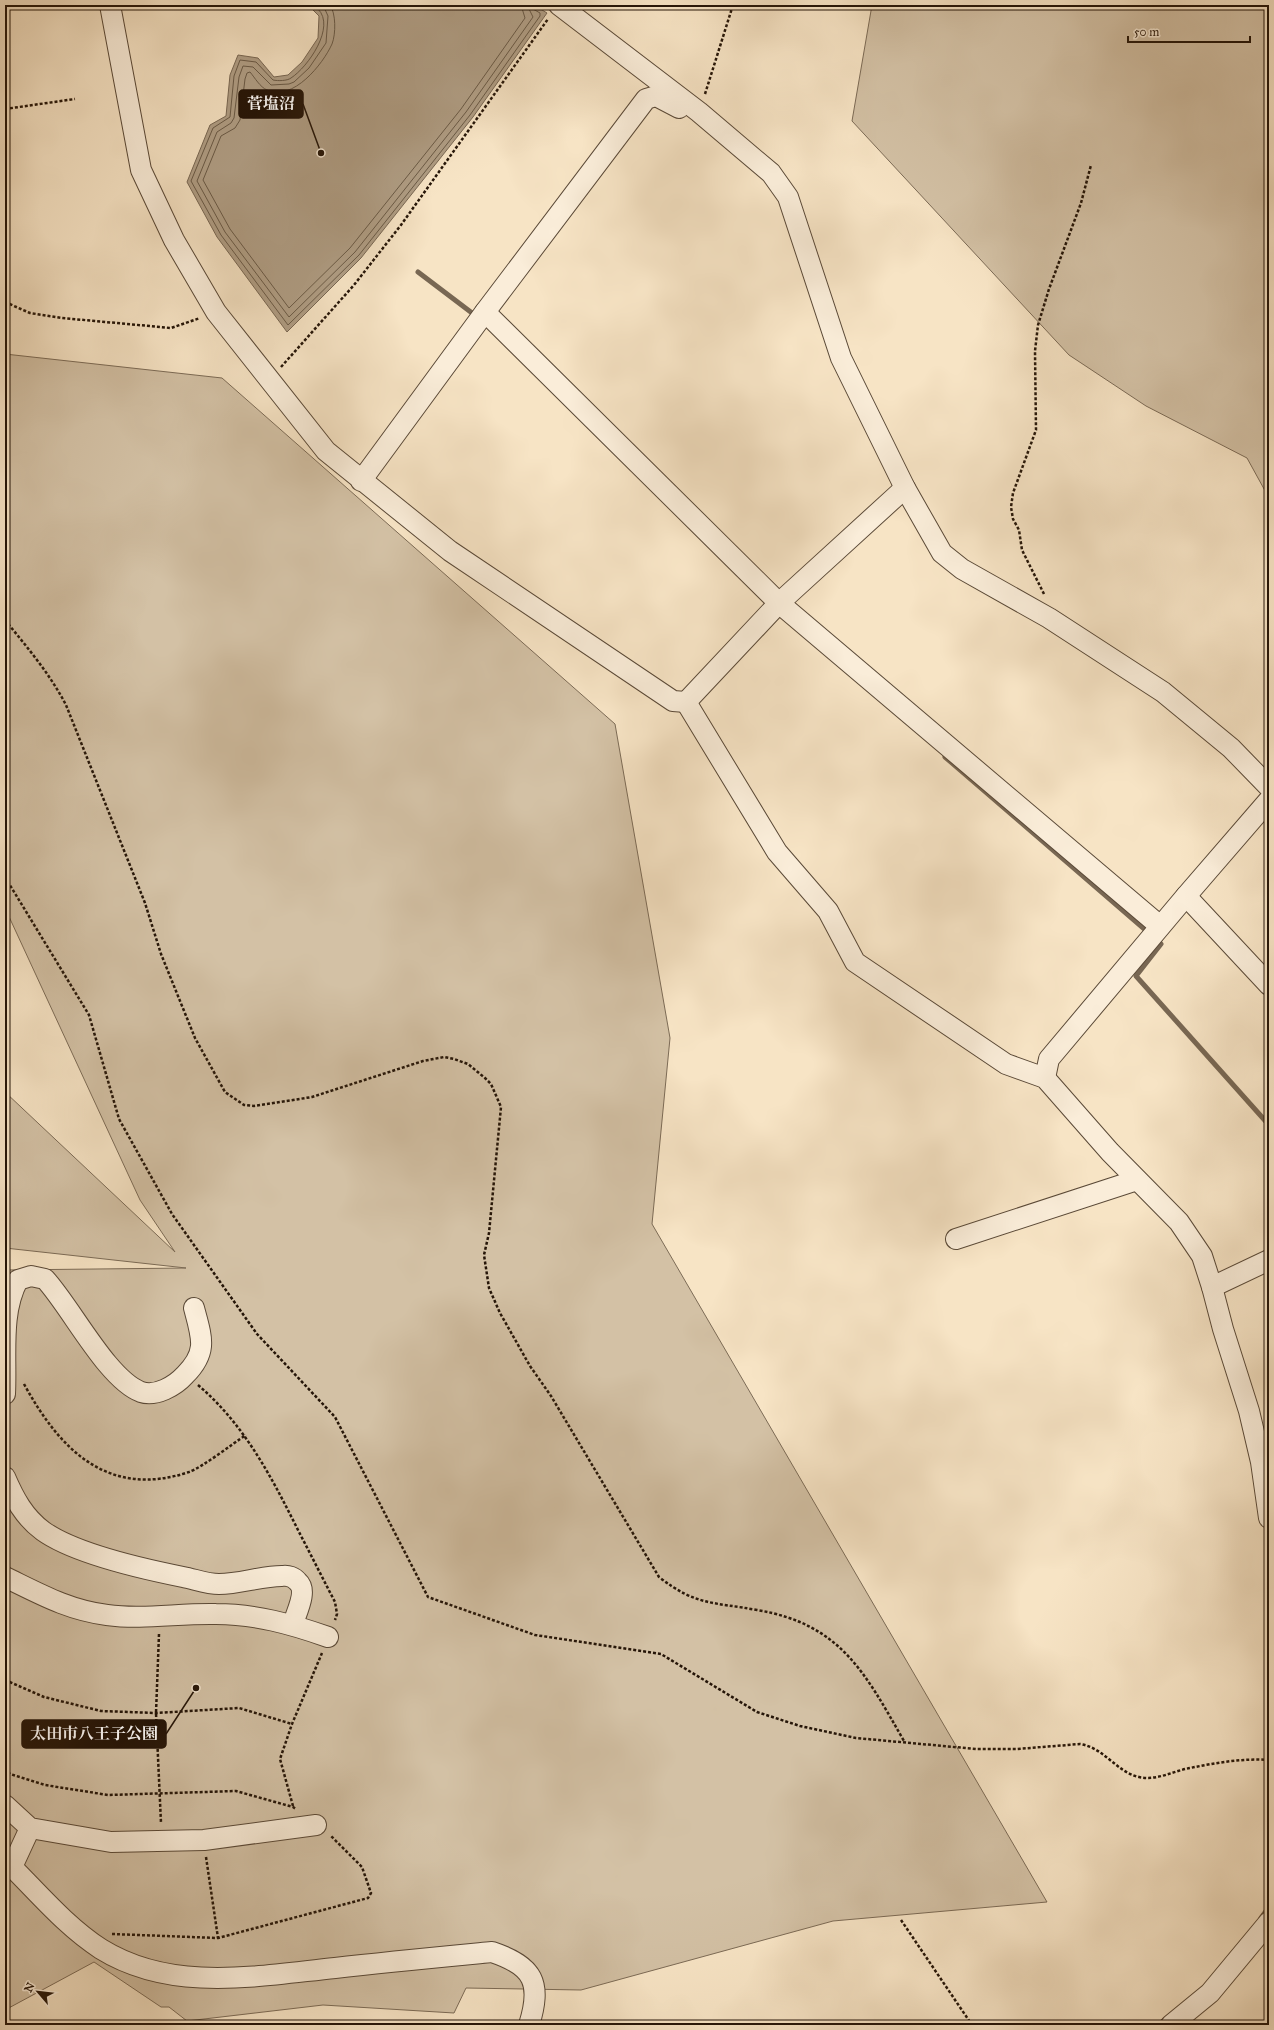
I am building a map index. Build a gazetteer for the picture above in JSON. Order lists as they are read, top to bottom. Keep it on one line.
{"places":["菅塩沼","太田市八王子公園"],"scale_bar":"50 m","north":"top left"}
